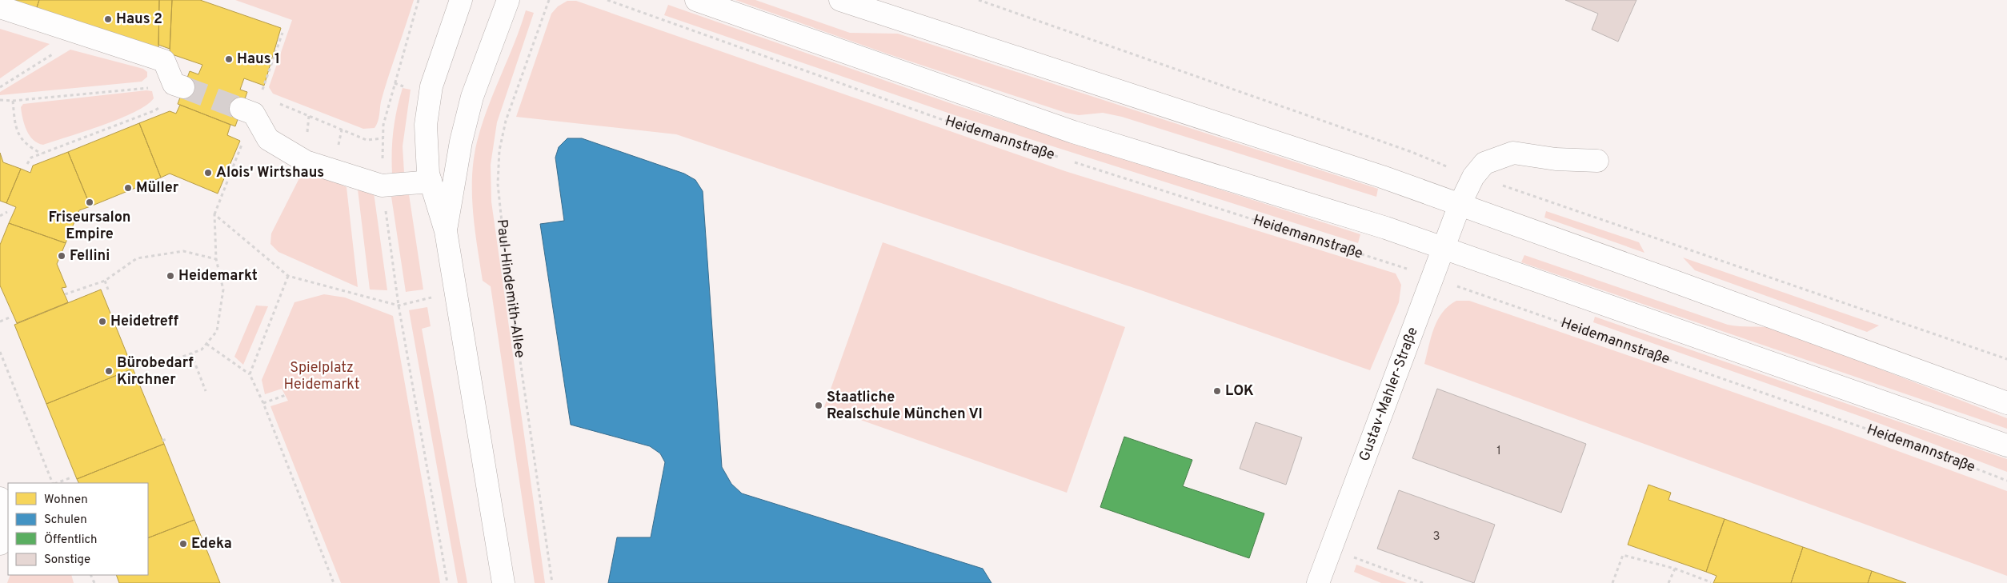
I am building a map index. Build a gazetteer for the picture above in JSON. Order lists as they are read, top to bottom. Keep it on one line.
{"streets":{"main road":["Heidemannstraße","Gustav-Mahler-Straße"],"path":["Paul-Hindemith-Allee"]},"crossings":[["Heidemannstraße","Gustav-Mahler-Straße"]],"parks":["Spielplatz Heidemarkt"],"places":["Haus 2","Haus 1","Alois' Wirtshaus","Müller","Friseursalon Empire","Fellini","Heidemarkt","Heidetreff","Bürobedarf Kirchner","LOK","Staatliche Realschule München VI","Edeka"],"house_numbers":["1","3"],"legend":["Wohnen","Schulen","Öffentlich","Sonstige"]}
